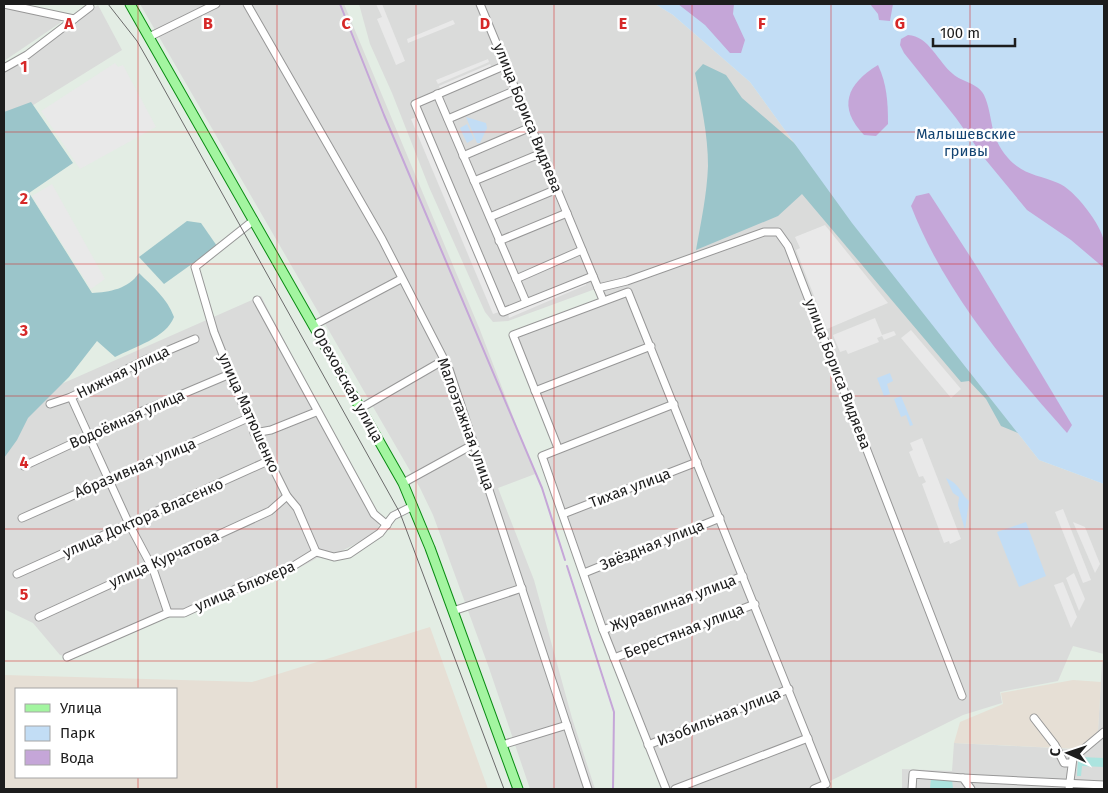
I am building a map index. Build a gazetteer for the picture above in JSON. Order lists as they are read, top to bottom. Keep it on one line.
{"streets":{"main road":["Ореховская улица"],"street":["улица Бориса Видяева","Нижняя улица","улица Матюшенко","Водоёмная улица","Малоэтажная улица","Абразивная улица","Тихая улица","улица Доктора Власенко","Звёздная улица","улица Курчатова","улица Блюхера","Журавлиная улица","Берестяная улица","Изобильная улица"]},"crossings":[["Ореховская улица","улица Матюшенко"],["улица Матюшенко","Водоёмная улица"],["улица Матюшенко","Абразивная улица"],["улица Матюшенко","улица Доктора Власенко"],["улица Матюшенко","улица Курчатова"],["улица Матюшенко","улица Блюхера"]],"parks":["Малышевские гривы"],"legend":["Улица","Парк","Вода"],"scale_bar":"100 m","north":"left","grid":{"columns":["A","B","C","D","E","F","G"],"rows":["1","2","3","4","5"]}}
